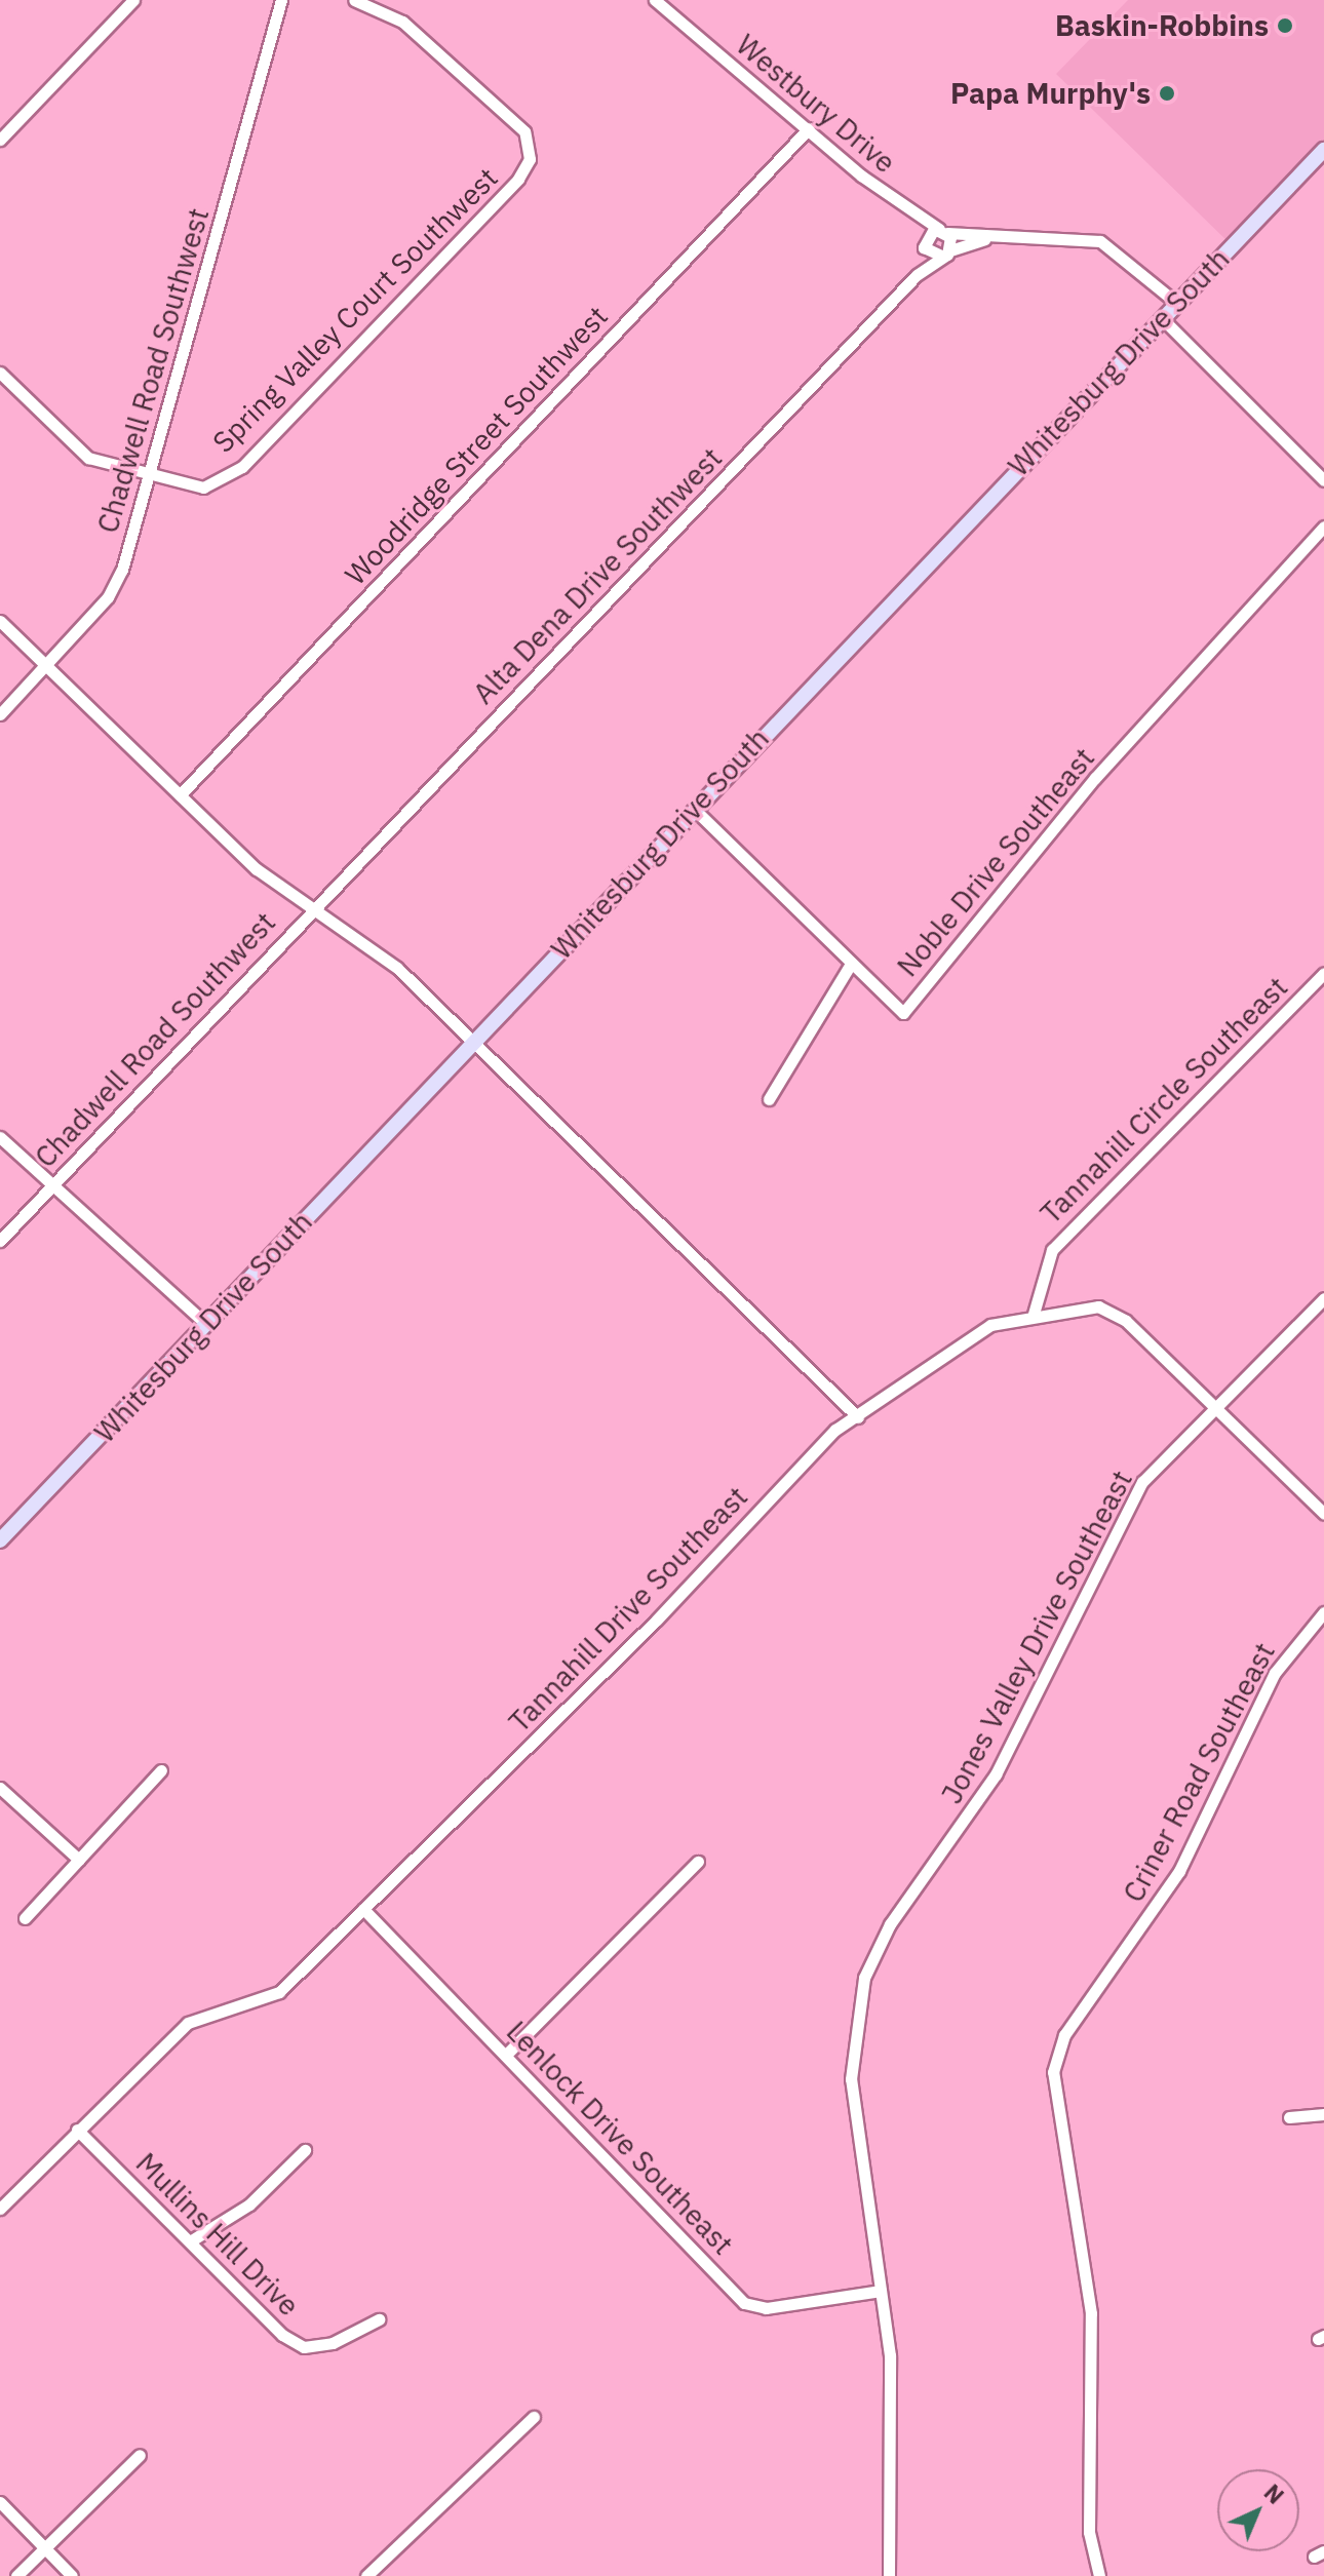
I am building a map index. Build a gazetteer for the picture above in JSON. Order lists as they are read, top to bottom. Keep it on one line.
{"streets":{"main road":["Whitesburg Drive South"],"street":["Westbury Drive","Spring Valley Court Southwest","Chadwell Road Southwest","Woodridge Street Southwest","Alta Dena Drive Southwest","Noble Drive Southeast","Tannahill Circle Southeast","Tannahill Drive Southeast","Jones Valley Drive Southeast","Criner Road Southeast","Lenlock Drive Southeast","Mullins Hill Drive"]},"crossings":[["Westbury Drive","Whitesburg Drive South"],["Westbury Drive","Woodridge Street Southwest"],["Westbury Drive","Alta Dena Drive Southwest"],["Spring Valley Court Southwest","Chadwell Road Southwest"],["Whitesburg Drive South","Noble Drive Southeast"],["Chadwell Road Southwest","Alta Dena Drive Southwest"],["Tannahill Circle Southeast","Tannahill Drive Southeast"],["Tannahill Drive Southeast","Jones Valley Drive Southeast"],["Tannahill Drive Southeast","Lenlock Drive Southeast"],["Tannahill Drive Southeast","Mullins Hill Drive"],["Jones Valley Drive Southeast","Lenlock Drive Southeast"]],"places":["Baskin-Robbins","Papa Murphy's"],"north":"top right"}
